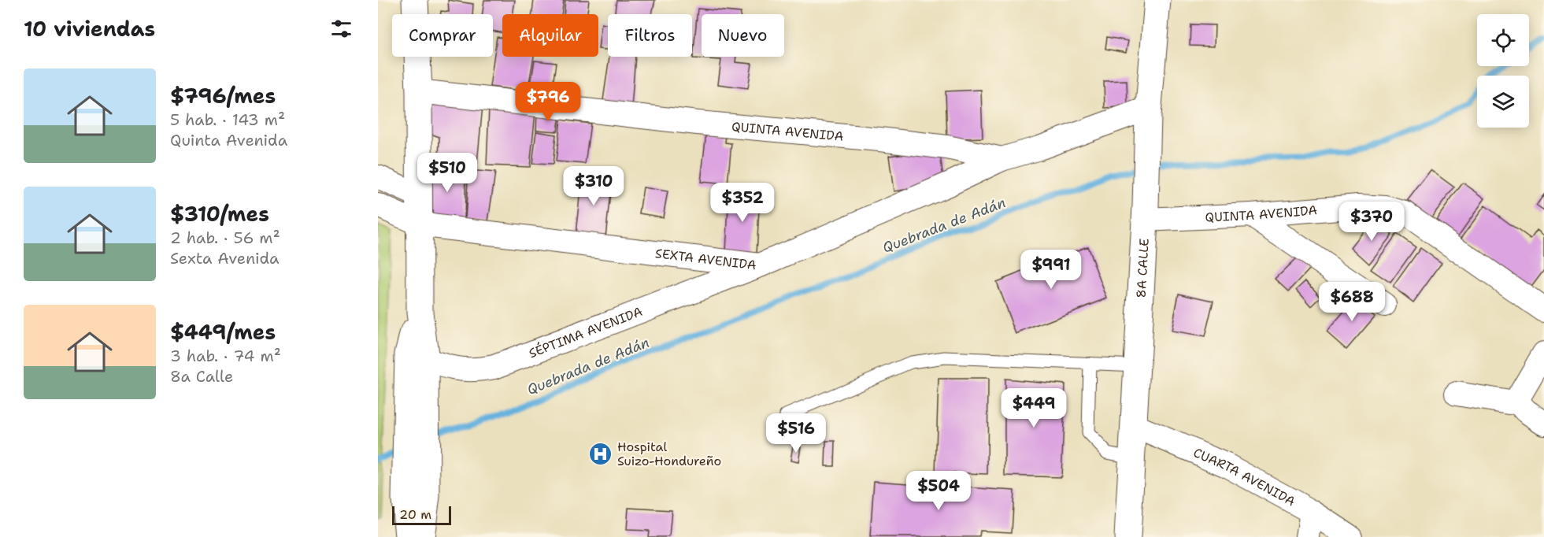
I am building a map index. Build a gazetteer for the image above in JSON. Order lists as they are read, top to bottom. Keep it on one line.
{"streets":{"street":["QUINTA AVENIDA","SEXTA AVENIDA","8A CALLE","SÉPTIMA AVENIDA","CUARTA AVENIDA"]},"crossings":[["QUINTA AVENIDA","SEXTA AVENIDA"],["QUINTA AVENIDA","8A CALLE"],["SEXTA AVENIDA","SÉPTIMA AVENIDA"],["8A CALLE","CUARTA AVENIDA"]],"water":["Quebrada de Adán"],"places":{"hospital":["Hospital Suizo-Hondureño"]},"scale_bar":"20 m","page":{"heading":"10 viviendas","chip":["Comprar","Alquilar","Filtros","Nuevo"],"list":[{"name":"$796/mes","note":"5 hab. · 143 m² · Quinta Avenida"},{"name":"$310/mes","note":"2 hab. · 56 m² · Sexta Avenida"},{"name":"$449/mes","note":"3 hab. · 74 m² · 8a Calle"}],"price":["$796","$510","$310","$352","$370","$991","$688","$449","$516","$504"],"scale":"20 m"}}
